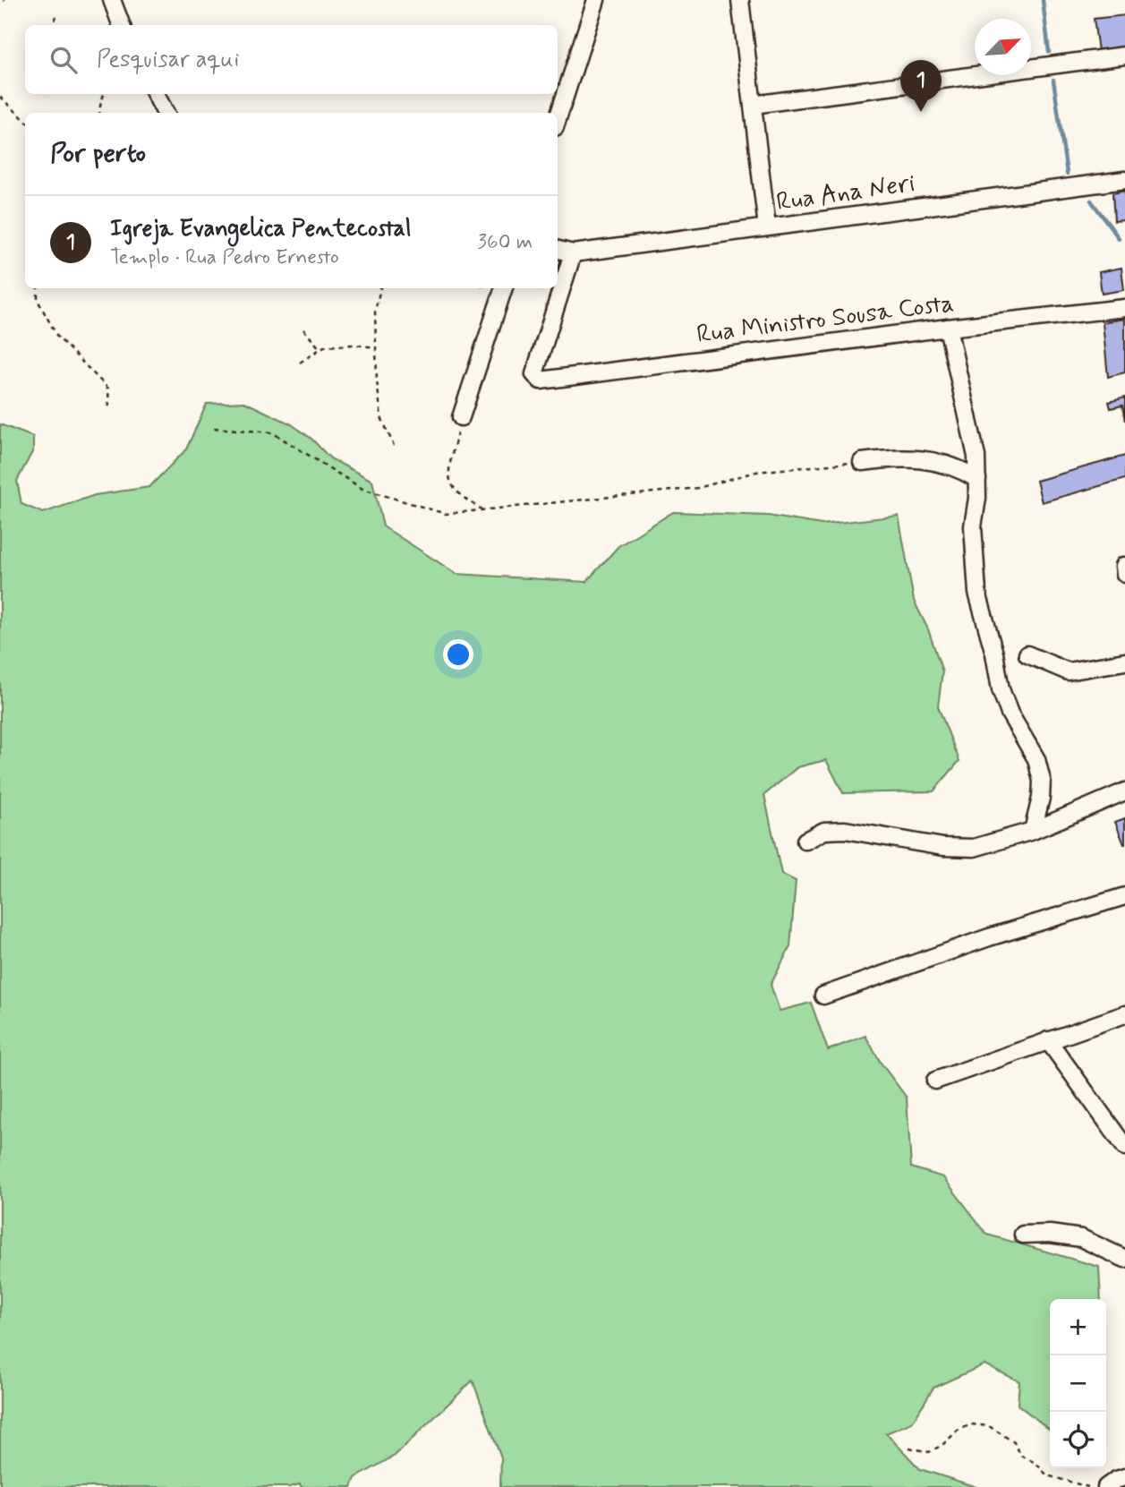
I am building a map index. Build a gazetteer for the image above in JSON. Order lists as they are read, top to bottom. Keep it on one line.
{"streets":{"street":["Rua Ana Neri","Rua Ministro Sousa Costa"]},"crossings":[["Rua Ana Neri","Rua Ministro Sousa Costa"]],"north":"top right","page":{"search":"Pesquisar aqui","pins":"1","heading":"Por perto","list":[{"mark":"1","name":"Igreja Evangelica Pentecostal","note":"Templo · Rua Pedro Ernesto","value":"360 m"}],"map_buttons":["+","−"]}}
